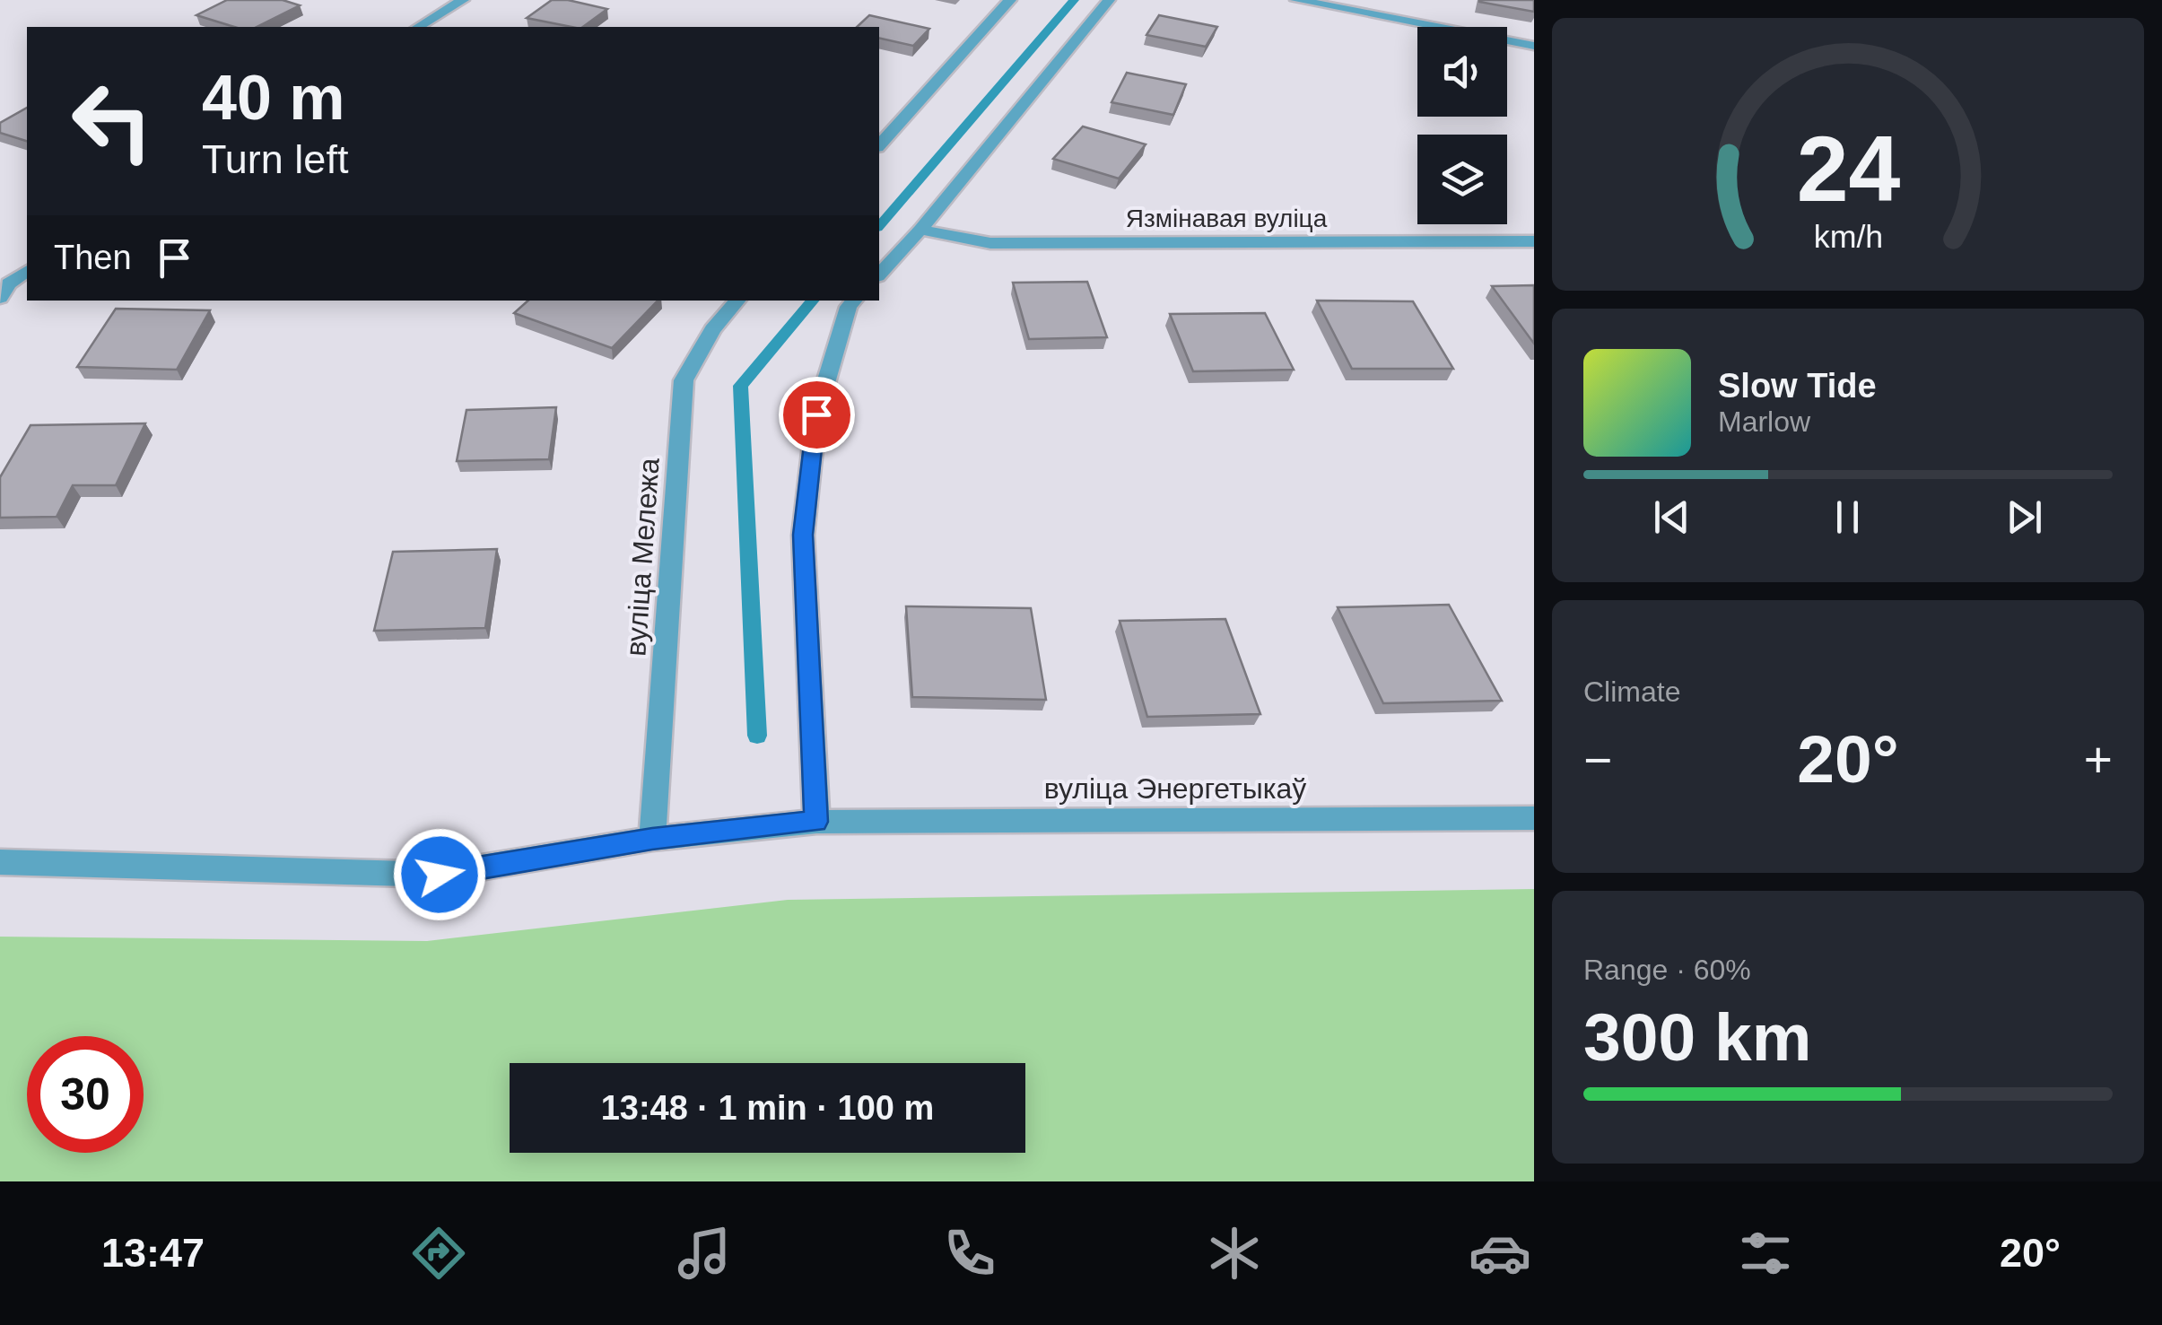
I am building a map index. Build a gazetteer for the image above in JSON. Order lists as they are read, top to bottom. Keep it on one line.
{"streets":{"street":["Язмінавая вуліца","вуліца Мележа","вуліца Энергетыкаў"]},"crossings":[["вуліца Мележа","вуліца Энергетыкаў"]],"page":{"turn":["40 m","Turn left"],"then":"Then","song":["Slow Tide","Marlow"],"tile":["Climate",["Range · 60%","300 km"]],"heat":["−","20°","+"],"limit":"30","trip":"13:48 · 1 min · 100 m","tabs":["13:47","20°"],"gauge":["24","km/h"]}}
